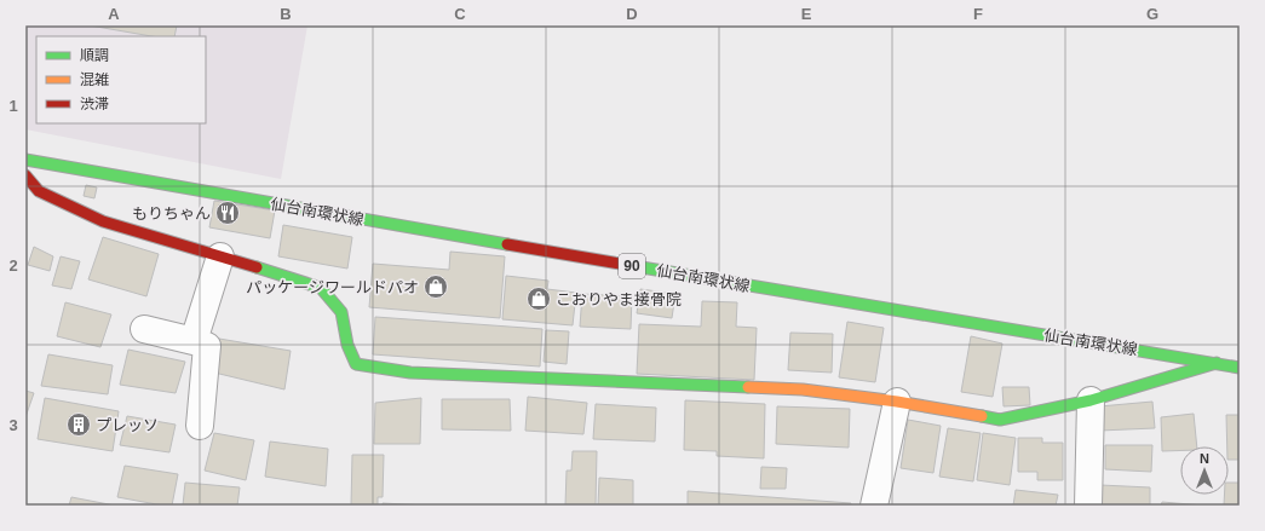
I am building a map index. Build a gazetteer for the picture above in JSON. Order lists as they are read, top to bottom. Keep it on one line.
{"streets":{"street":["仙台南環状線","90"]},"places":{"restaurant":["もりちゃん"],"shop":["パッケージワールドパオ","こおりやま接骨院"],"building":["プレッソ"]},"legend":["順調","混雑","渋滞"],"north":"top","grid":{"columns":["A","B","C","D","E","F","G"],"rows":["1","2","3"]}}
